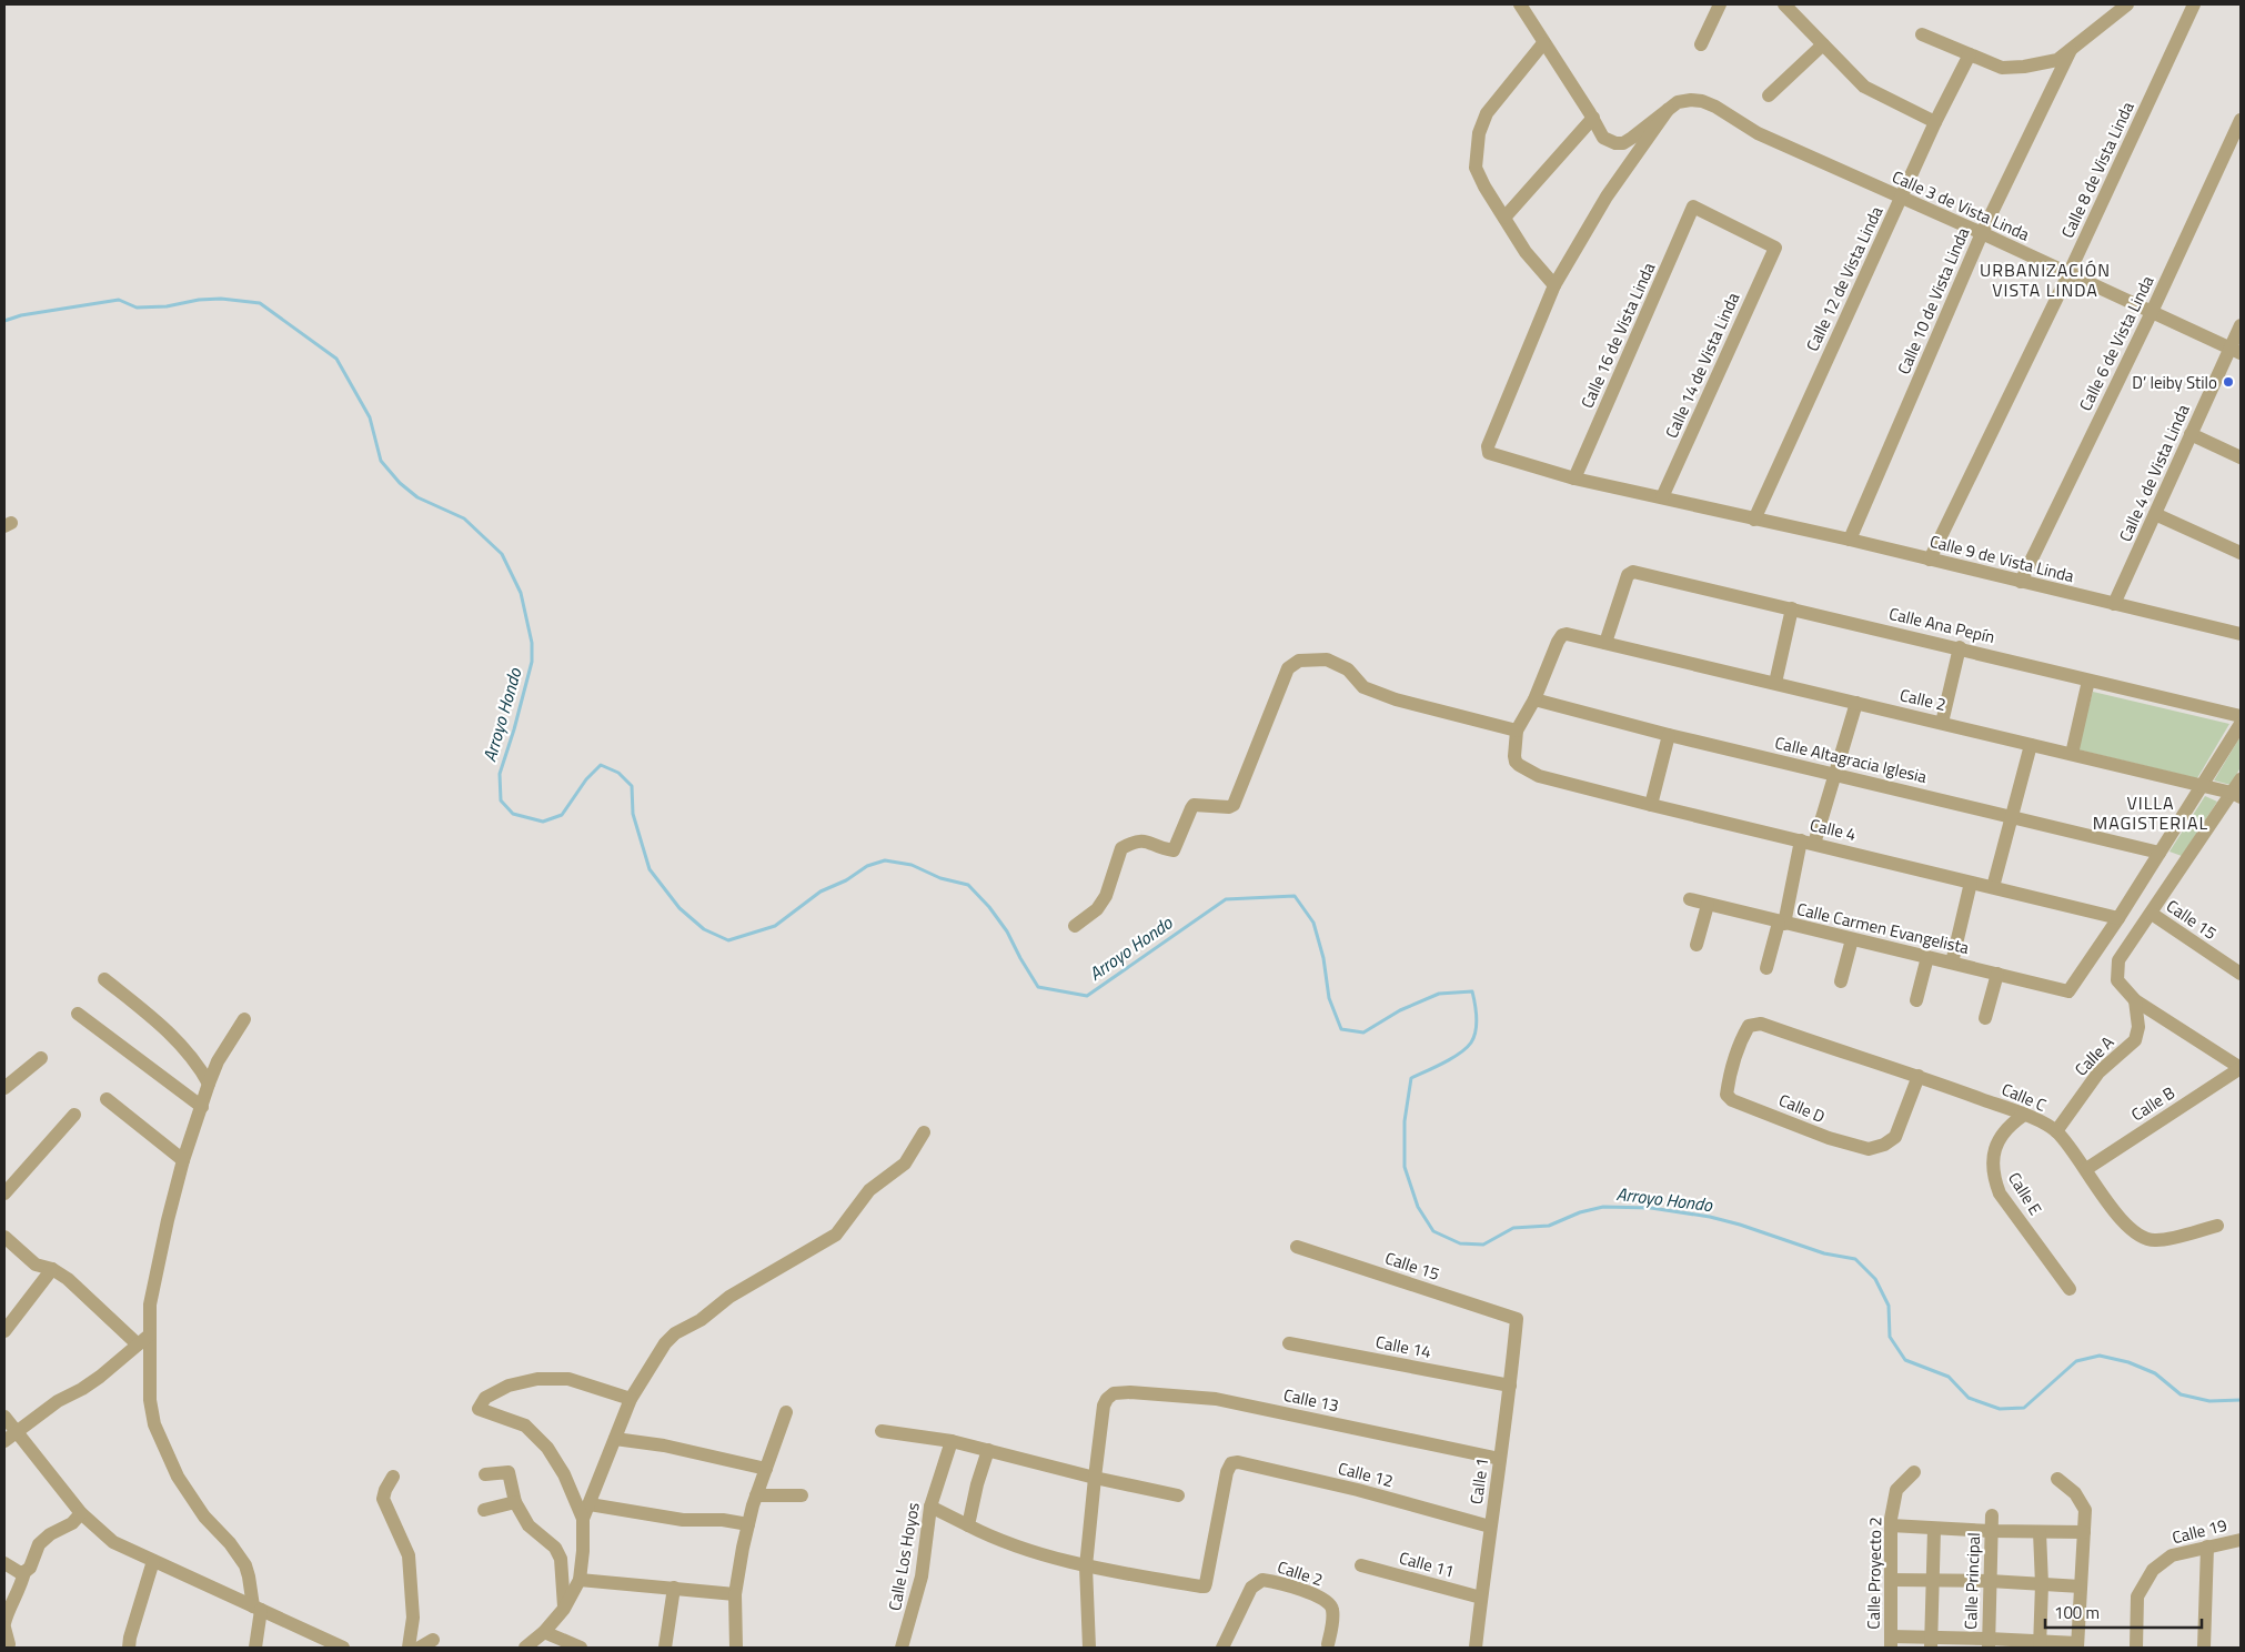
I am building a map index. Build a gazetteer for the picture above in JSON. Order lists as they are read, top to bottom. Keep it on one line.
{"streets":{"street":["Calle 8 de Vista Linda","Calle 3 de Vista Linda","Calle 12 de Vista Linda","Calle 10 de Vista Linda","Calle 16 de Vista Linda","Calle 6 de Vista Linda","Calle 14 de Vista Linda","Calle 4 de Vista Linda","Calle 9 de Vista Linda","Calle Ana Pepín","Calle 2","Calle Altagracia Iglesia","Calle 4","Calle 15","Calle Carmen Evangelista","Calle A","Calle C","Calle B","Calle D","Calle E","Calle 14","Calle 13","Calle 12","Calle 1","Calle 19","Calle Los Hoyos","Calle 11","Calle Proyecto 2","Calle Principal"]},"crossings":[["Calle 8 de Vista Linda","Calle 3 de Vista Linda"],["Calle 8 de Vista Linda","Calle 9 de Vista Linda"],["Calle 3 de Vista Linda","Calle 12 de Vista Linda"],["Calle 3 de Vista Linda","Calle 10 de Vista Linda"],["Calle 3 de Vista Linda","Calle 6 de Vista Linda"],["Calle 3 de Vista Linda","Calle 4 de Vista Linda"],["Calle 12 de Vista Linda","Calle 9 de Vista Linda"],["Calle 10 de Vista Linda","Calle 9 de Vista Linda"],["Calle 16 de Vista Linda","Calle 14 de Vista Linda"],["Calle 16 de Vista Linda","Calle 9 de Vista Linda"],["Calle 6 de Vista Linda","Calle 9 de Vista Linda"],["Calle 14 de Vista Linda","Calle 9 de Vista Linda"],["Calle 4 de Vista Linda","Calle 9 de Vista Linda"],["Calle Ana Pepín","Calle 2"],["Calle 2","Calle Altagracia Iglesia"],["Calle 4","Calle Carmen Evangelista"],["Calle 15","Calle 1"],["Calle A","Calle C"],["Calle C","Calle B"],["Calle C","Calle D"],["Calle C","Calle E"],["Calle 14","Calle 1"],["Calle 13","Calle 1"],["Calle 12","Calle 1"],["Calle 1","Calle 11"]],"districts":["URBANIZACIÓN VISTA LINDA","VILLA MAGISTERIAL"],"water":["Arroyo Hondo"],"places":["D’ leiby Stilo"],"scale_bar":"100 m"}
